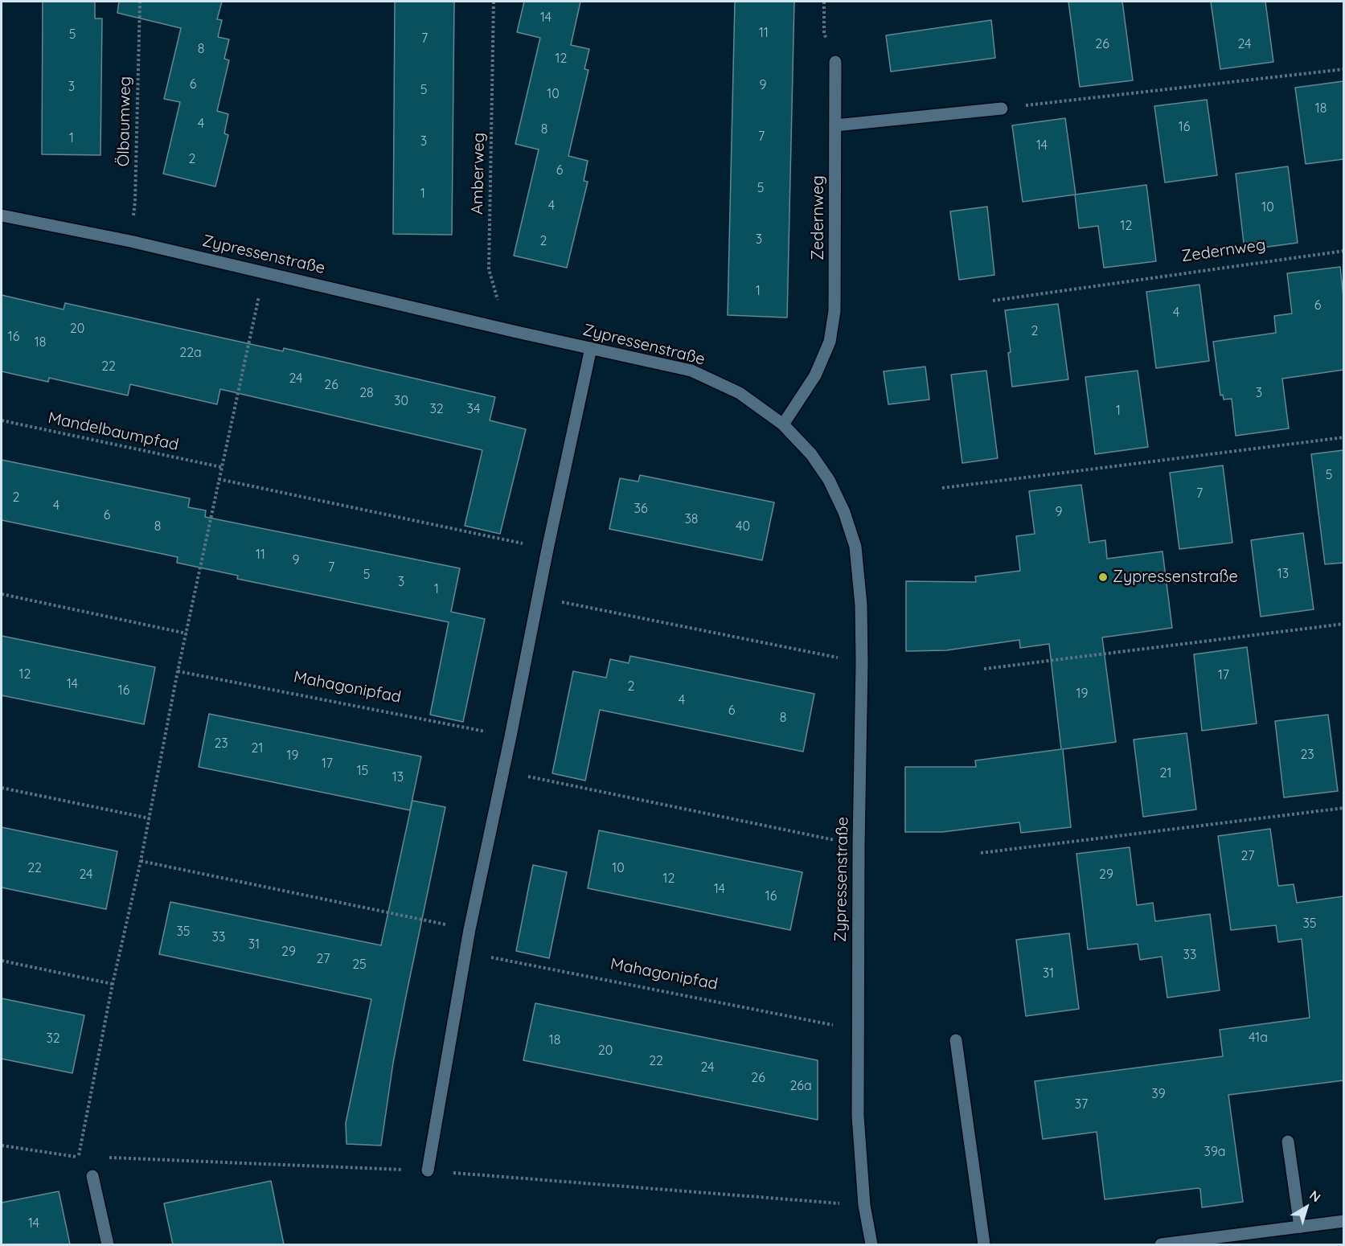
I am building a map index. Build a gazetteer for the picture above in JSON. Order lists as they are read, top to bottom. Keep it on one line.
{"streets":{"street":["Zedernweg","Zypressenstraße"],"path":["Ölbaumweg","Amberweg","Mandelbaumpfad","Mahagonipfad"]},"crossings":[["Ölbaumweg","Zypressenstraße"],["Amberweg","Zypressenstraße"],["Zedernweg","Zypressenstraße"],["Zypressenstraße","Mahagonipfad"]],"places":["Zypressenstraße"],"house_numbers":["14","11","5","7","26","24","8","12","6","9","3","5","10","18","4","16","8","7","1","3","14","2","6","5","1","4","10","12","3","2","1","6","4","20","2","16","18","22a","22","24","26","28","3","30","32","34","1","5","7","2","4","36","9","6","38","8","40","11","9","7","13","5","3","1","12","17","14","2","16","19","4","6","8","23","21","23","19","17","15","21","13","27","22","10","24","29","12","14","16","35","35","33","31","29","33","27","25","31","41a","32","18","20","22","24","26","26a","39","37","39a","14"],"north":"top right"}
